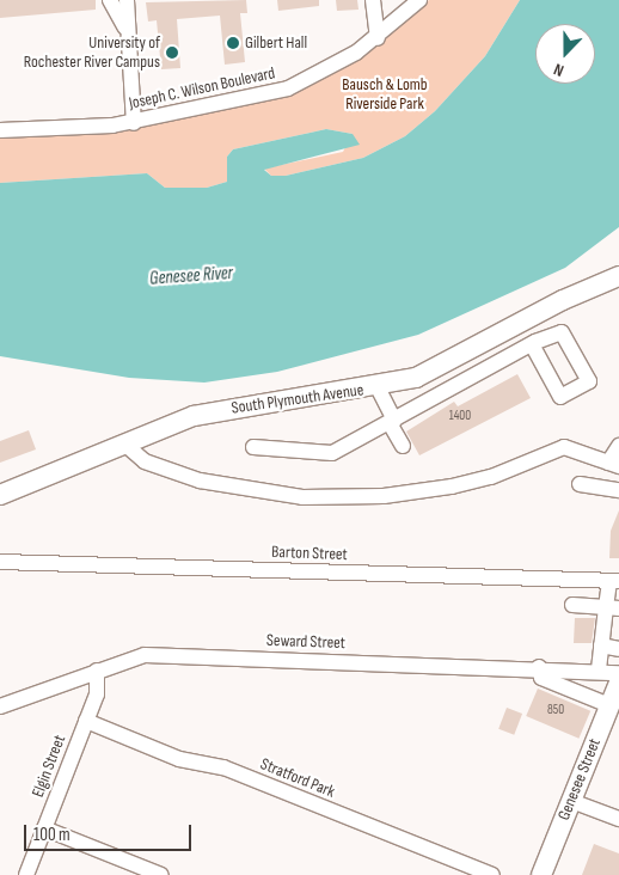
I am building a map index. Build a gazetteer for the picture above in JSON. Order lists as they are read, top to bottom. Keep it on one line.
{"streets":{"main road":["South Plymouth Avenue","Genesee Street"],"street":["Joseph C. Wilson Boulevard","Barton Street","Seward Street","Elgin Street","Stratford Park"]},"crossings":[["Seward Street","Elgin Street"],["Elgin Street","Stratford Park"]],"water":["Genesee River"],"parks":["Bausch & Lomb Riverside Park"],"places":["Gilbert Hall","University of Rochester River Campus"],"house_numbers":["1400","850"],"scale_bar":"100 m","north":"bottom"}
